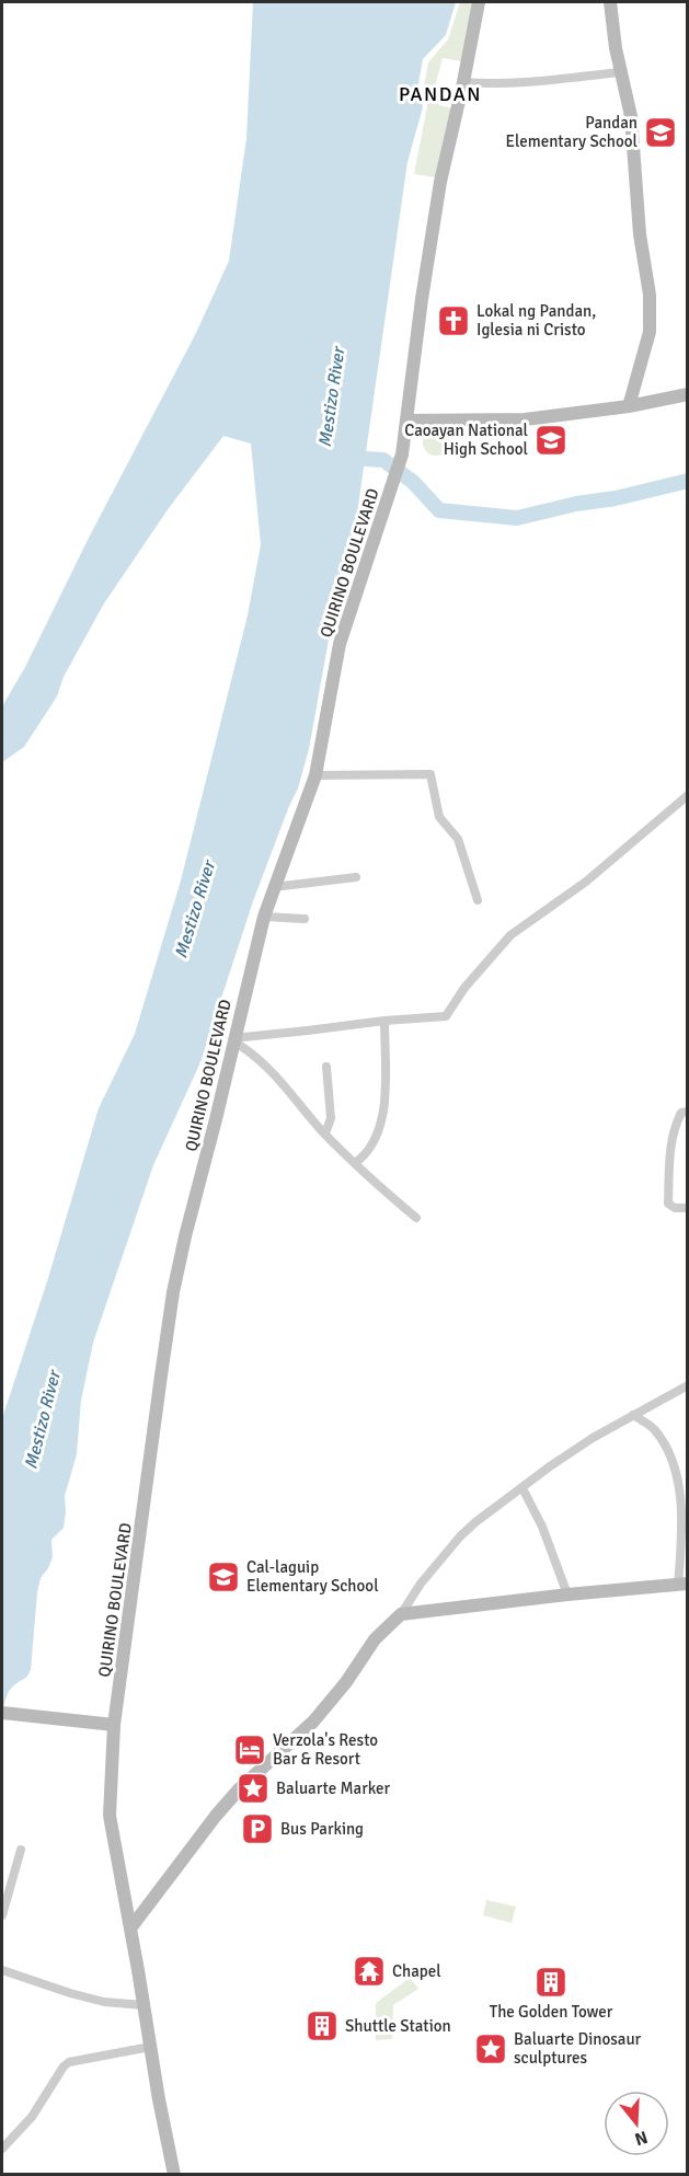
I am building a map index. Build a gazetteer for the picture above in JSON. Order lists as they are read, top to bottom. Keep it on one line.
{"streets":{"street":["QUIRINO BOULEVARD"]},"districts":["PANDAN"],"water":["Mestizo River"],"places":{"school or university":["Pandan Elementary School","Caoayan National High School","Cal-laguip Elementary School"],"church":["Lokal ng Pandan, Iglesia ni Cristo"],"hotel":["Verzola's Resto Bar & Resort"],"place":["Baluarte Marker","Baluarte Dinosaur sculptures"],"parking":["Bus Parking"],"temple":["Chapel"],"building":["The Golden Tower","Shuttle Station"]},"north":"bottom"}
